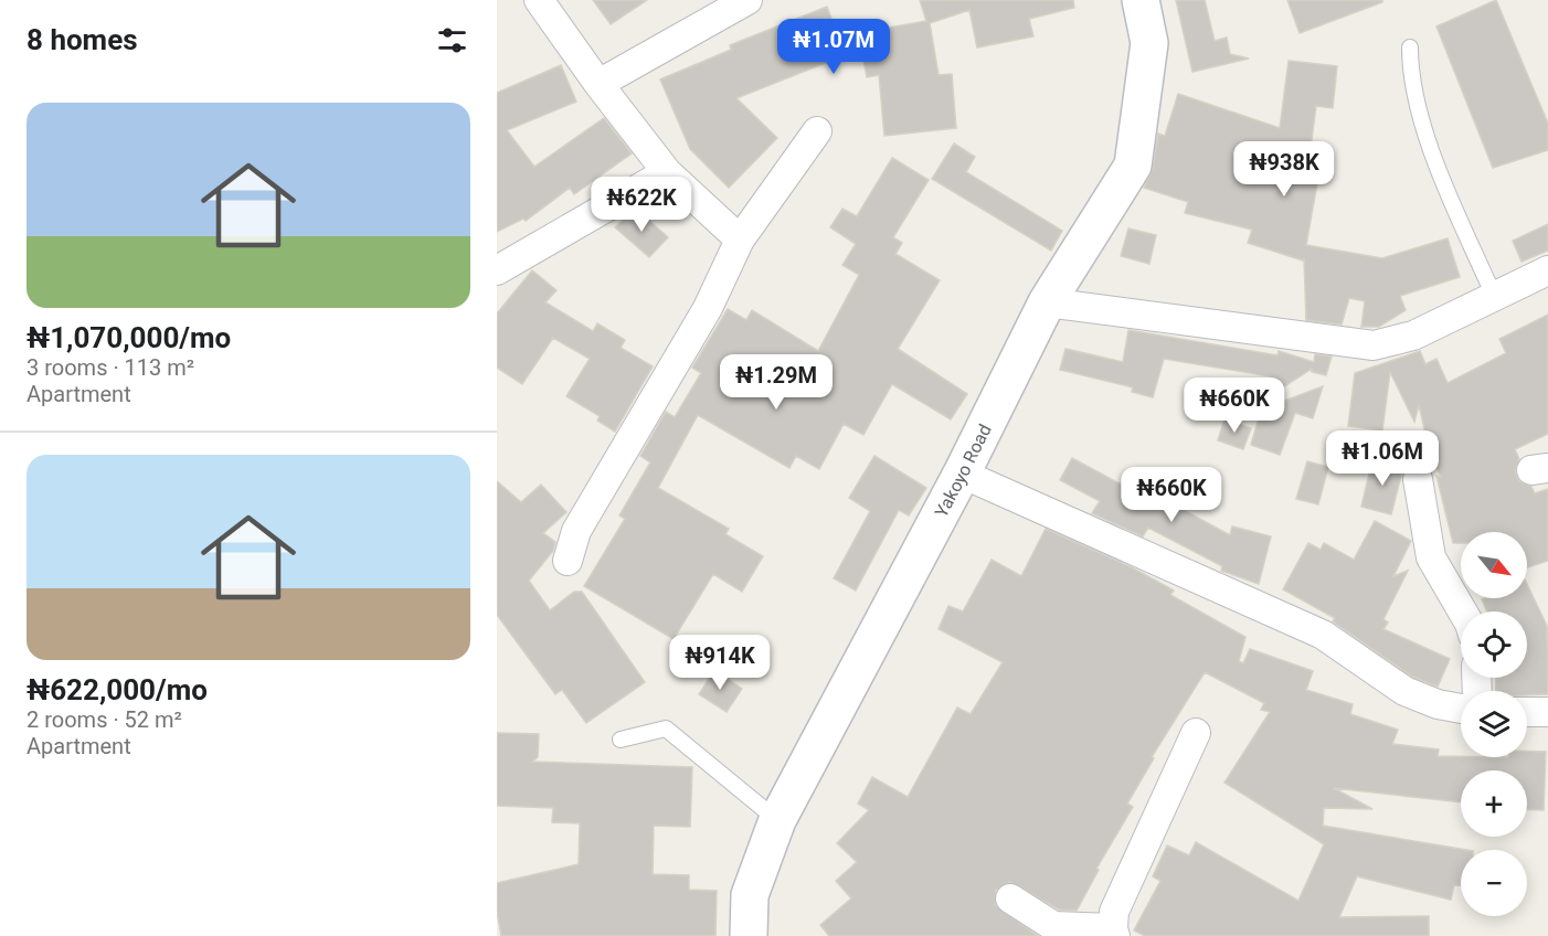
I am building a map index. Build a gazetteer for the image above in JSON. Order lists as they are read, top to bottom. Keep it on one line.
{"streets":{"main road":["Yakoyo Road"]},"north":"bottom right","page":{"heading":"8 homes","price":["₦1.07M","₦938K","₦622K","₦1.29M","₦660K","₦1.06M","₦660K","₦914K"],"list":[{"name":"₦1,070,000/mo","note":"3 rooms · 113 m² · Apartment"},{"name":"₦622,000/mo","note":"2 rooms · 52 m² · Apartment"}],"map_buttons":["+","−"]}}
